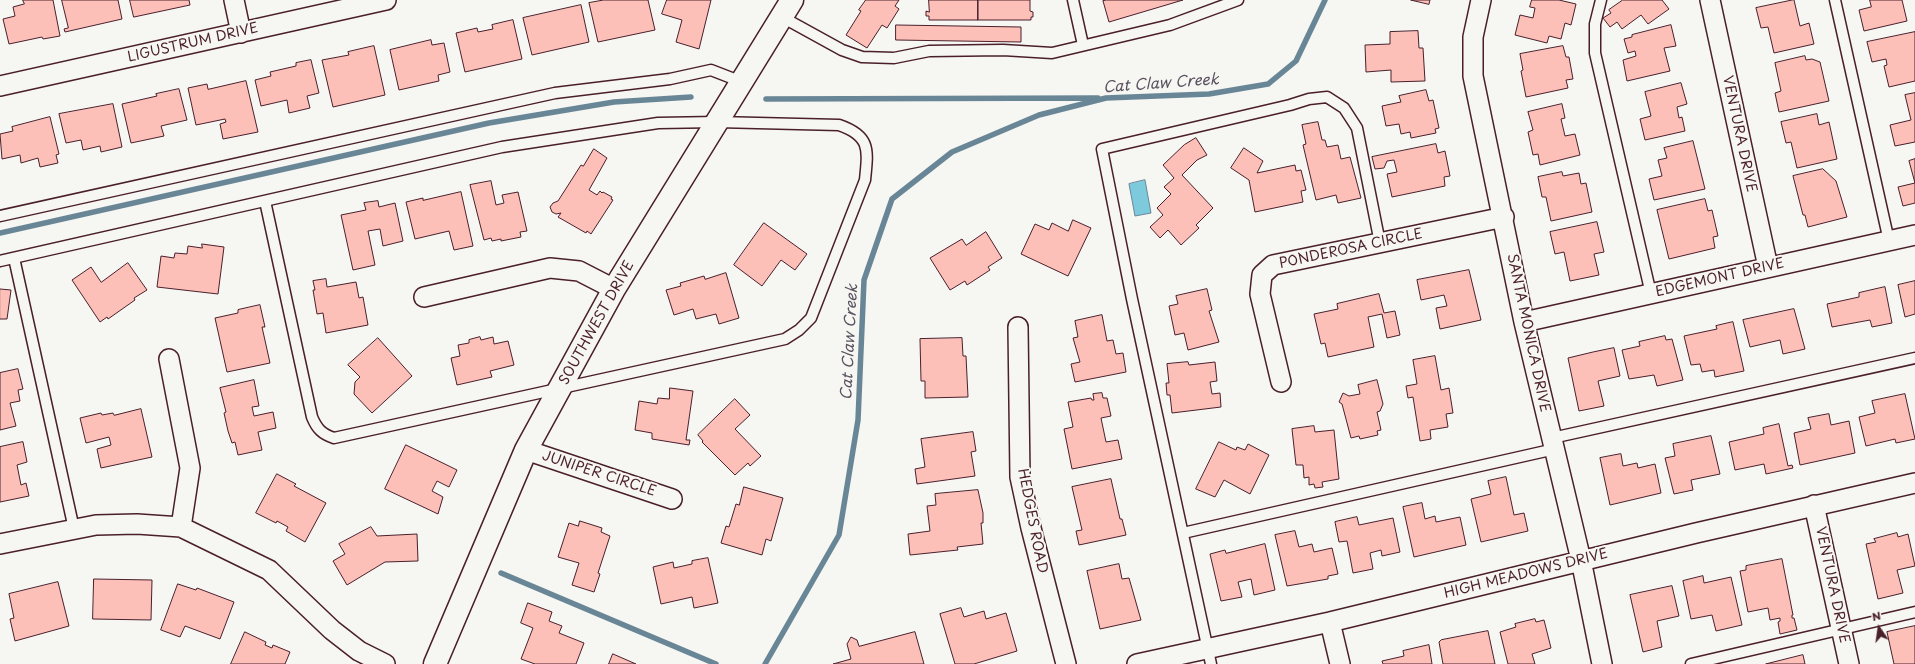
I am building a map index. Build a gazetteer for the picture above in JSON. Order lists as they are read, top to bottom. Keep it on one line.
{"streets":{"main road":["SOUTHWEST DRIVE"],"street":["LIGUSTRUM DRIVE","VENTURA DRIVE","PONDEROSA CIRCLE","EDGEMONT DRIVE","SANTA MONICA DRIVE","JUNIPER CIRCLE","HEDGES ROAD","HIGH MEADOWS DRIVE"]},"crossings":[["VENTURA DRIVE","EDGEMONT DRIVE"],["VENTURA DRIVE","HIGH MEADOWS DRIVE"],["PONDEROSA CIRCLE","SANTA MONICA DRIVE"],["EDGEMONT DRIVE","SANTA MONICA DRIVE"],["SOUTHWEST DRIVE","JUNIPER CIRCLE"],["SANTA MONICA DRIVE","HIGH MEADOWS DRIVE"]],"water":["Cat Claw Creek"],"north":"top"}
